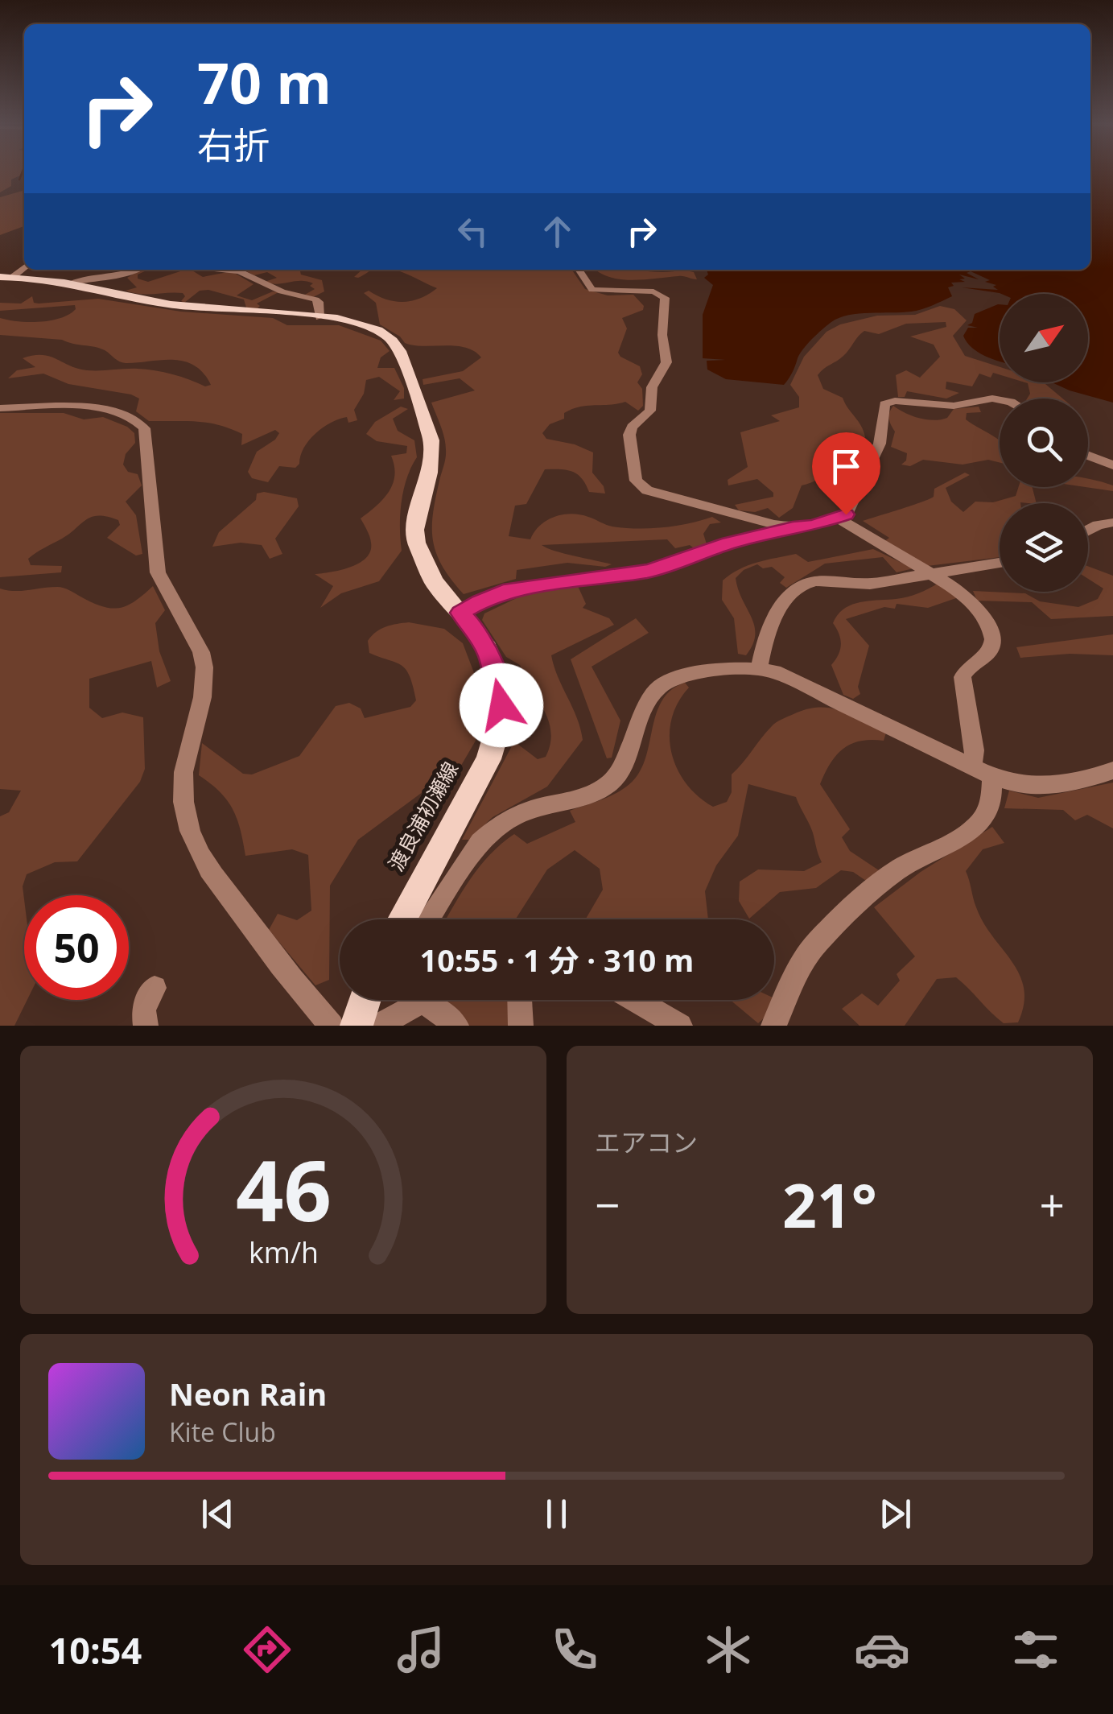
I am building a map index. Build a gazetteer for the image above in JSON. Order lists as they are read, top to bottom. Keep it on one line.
{"streets":{"main road":["渡良浦初瀬線"]},"north":"top right","page":{"turn":["70 m","右折"],"limit":"50","trip":"10:55 · 1 分 · 310 m","tile":"エアコン","heat":["−","21°","+"],"song":["Neon Rain","Kite Club"],"tabs":"10:54","gauge":["46","km/h"]}}
